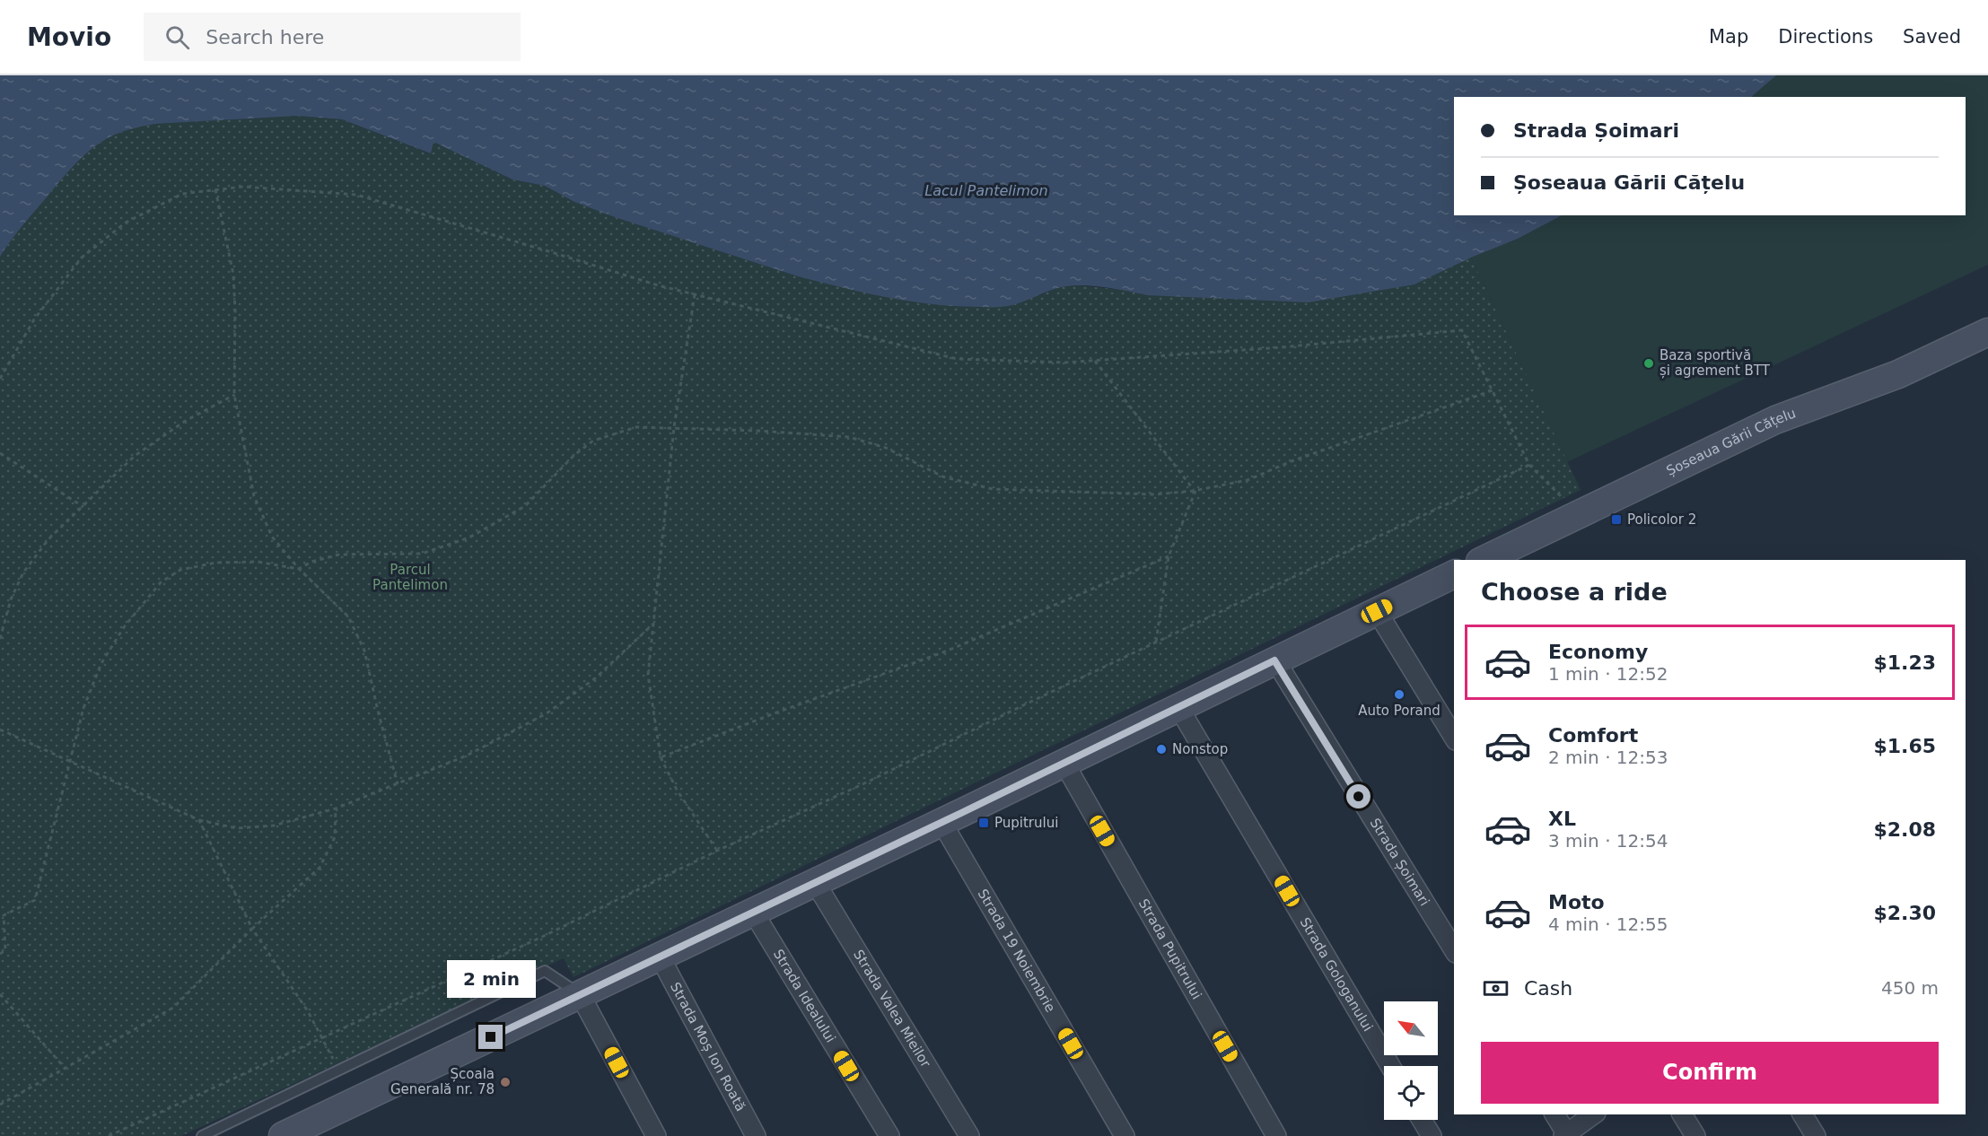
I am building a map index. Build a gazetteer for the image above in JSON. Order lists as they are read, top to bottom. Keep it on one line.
{"streets":{"main road":["Șoseaua Gării Cățelu"],"street":["Strada Șoimari","Strada Pupitrului","Strada 19 Noiembrie","Strada Gologanului","Strada Idealului","Strada Valea Mieilor","Strada Moș Ion Roată"]},"water":["Lacul Pantelimon"],"parks":["Parcul Pantelimon"],"places":{"other":["Baza sportivă și agrement BTT","Auto Porand","Nonstop","Școala Generală nr. 78"],"transit":["Policolor 2","Pupitrului"]},"north":"top left","page":{"header":"Movio","search":"Search here","nav":["Map","Directions","Saved"],"banner":["Strada Șoimari","Șoseaua Gării Cățelu"],"heading":"Choose a ride","list":[{"name":"Economy","note":"1 min · 12:52","value":"$1.23"},{"name":"Comfort","note":"2 min · 12:53","value":"$1.65"},{"name":"XL","note":"3 min · 12:54","value":"$2.08"},{"name":"Moto","note":"4 min · 12:55","value":"$2.30"}],"pay":["Cash","450 m"],"bubble":"2 min","buttons":"Confirm"}}
